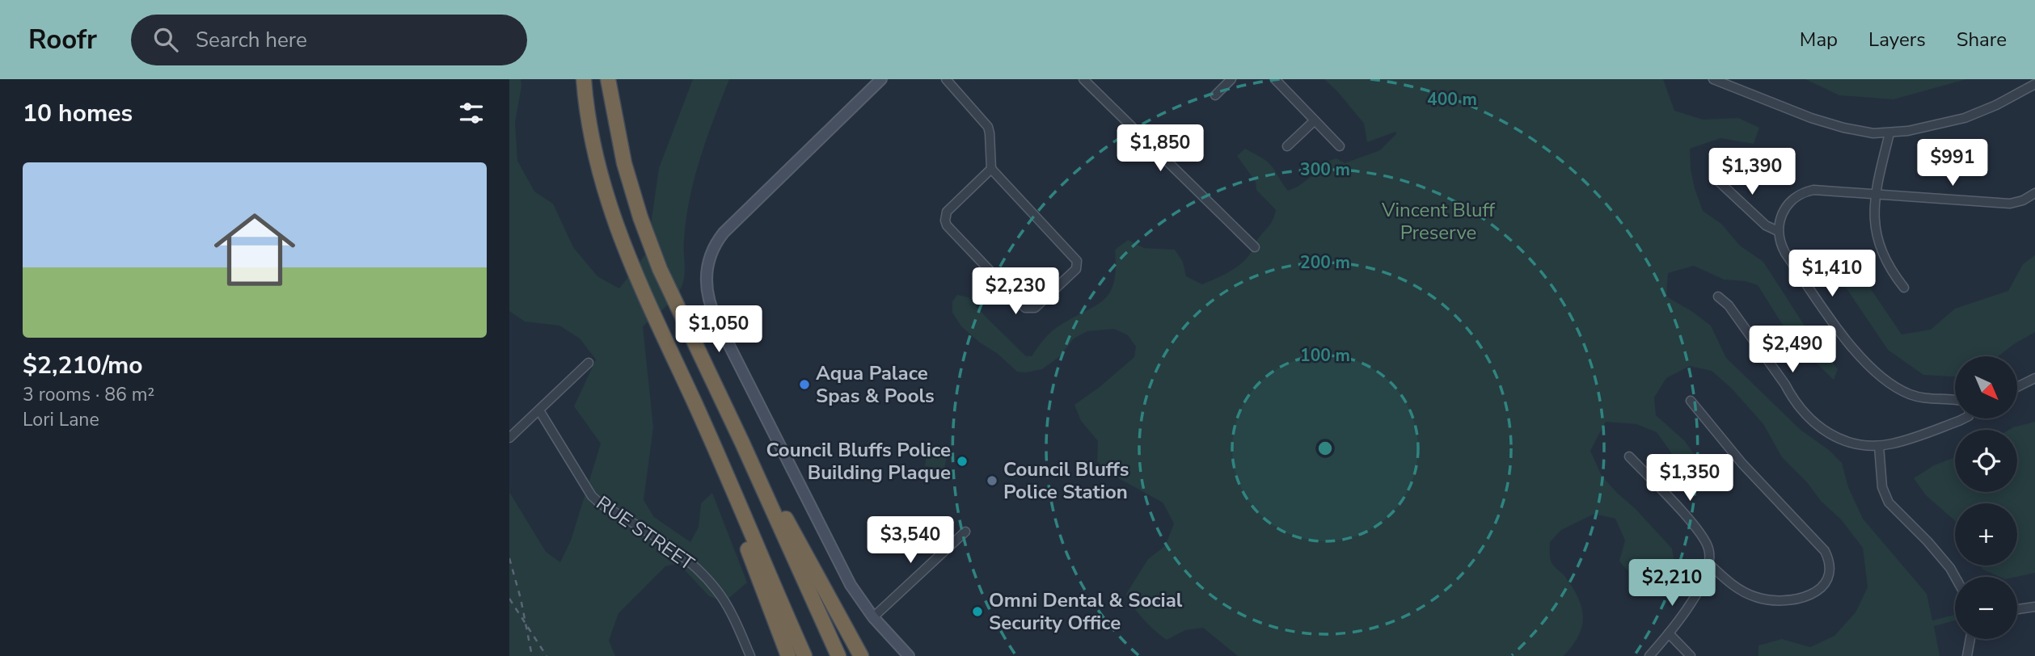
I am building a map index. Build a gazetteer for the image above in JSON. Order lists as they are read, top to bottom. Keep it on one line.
{"streets":{"street":["RUE STREET"]},"parks":["Vincent Bluff Preserve"],"places":["Aqua Palace Spas & Pools","Council Bluffs Police Building Plaque","Council Bluffs Police Station","Omni Dental & Social Security Office"],"north":"bottom right","page":{"header":"Roofr","search":"Search here","nav":["Map","Layers","Share"],"heading":"10 homes","price":["$1,850","$991","$1,390","$1,410","$2,230","$1,050","$2,490","$1,350","$3,540","$2,210"],"list":[{"name":"$2,210/mo","note":"3 rooms · 86 m² · Lori Lane"}],"map_buttons":["+","−"]},"rings":["400 m","300 m","200 m","100 m"]}
